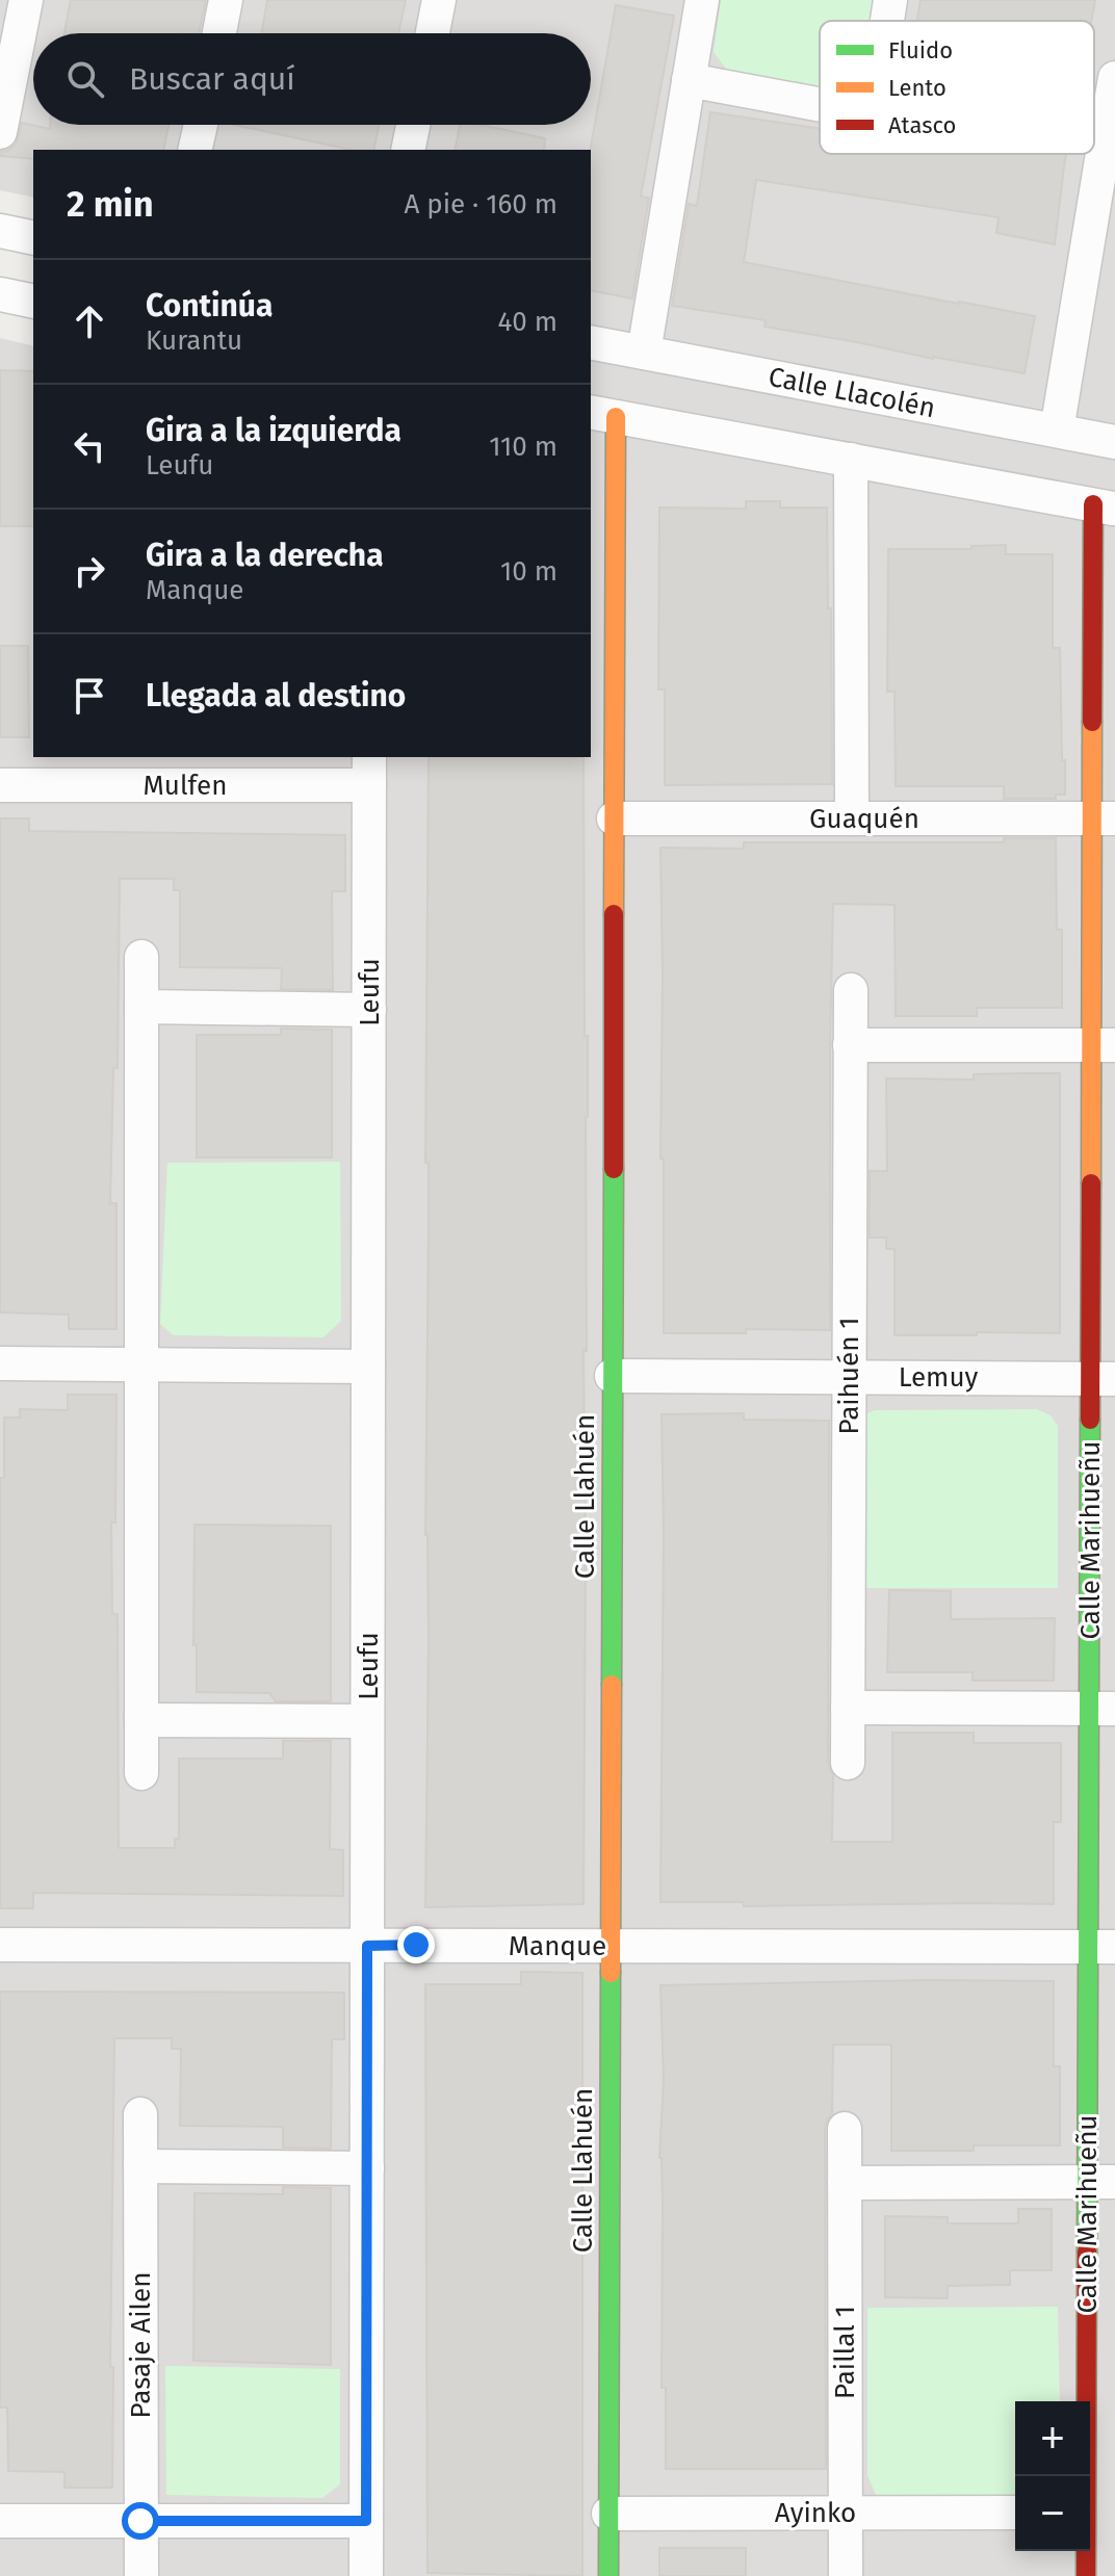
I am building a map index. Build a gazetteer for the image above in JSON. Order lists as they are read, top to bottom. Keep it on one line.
{"streets":{"street":["Calle Llacolén","Mulfen","Guaquén","Leufu","Paihuén 1","Lemuy","Calle Llahuén","Calle Marihueñu","Manque","Pasaje Ailen","Paillal 1","Ayinko"]},"crossings":[["Mulfen","Leufu"],["Guaquén","Calle Llahuén"],["Guaquén","Calle Marihueñu"],["Leufu","Manque"],["Paihuén 1","Lemuy"],["Lemuy","Calle Llahuén"],["Lemuy","Calle Marihueñu"],["Calle Llahuén","Manque"],["Calle Llahuén","Ayinko"],["Calle Marihueñu","Manque"],["Paillal 1","Ayinko"]],"legend":["Fluido","Lento","Atasco"],"page":{"search":"Buscar aquí","heading":["2 min","A pie · 160 m"],"list":[["Continúa","Kurantu","40 m"],["Gira a la izquierda","Leufu","110 m"],["Gira a la derecha","Manque","10 m"],"Llegada al destino"],"map_buttons":["+","−"]}}
